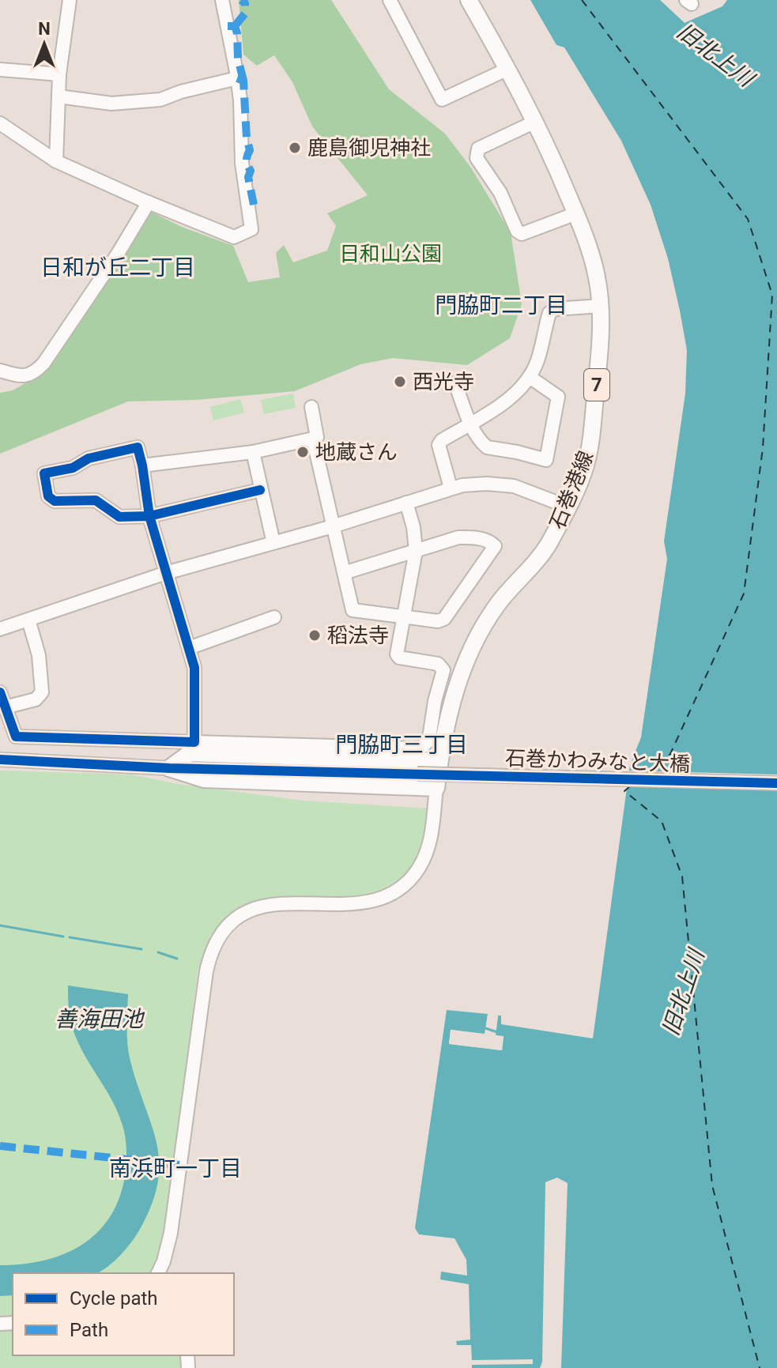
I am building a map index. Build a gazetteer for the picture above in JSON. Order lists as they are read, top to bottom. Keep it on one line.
{"streets":{"main road":["7","石巻港線"],"street":["石巻かわみなと大橋"]},"districts":["日和が丘二丁目","門脇町二丁目","門脇町三丁目","南浜町一丁目"],"water":["旧北上川","善海田池"],"parks":["日和山公園"],"places":["鹿島御児神社","西光寺","地蔵さん","稻法寺"],"legend":["Cycle path","Path"],"north":"top"}
